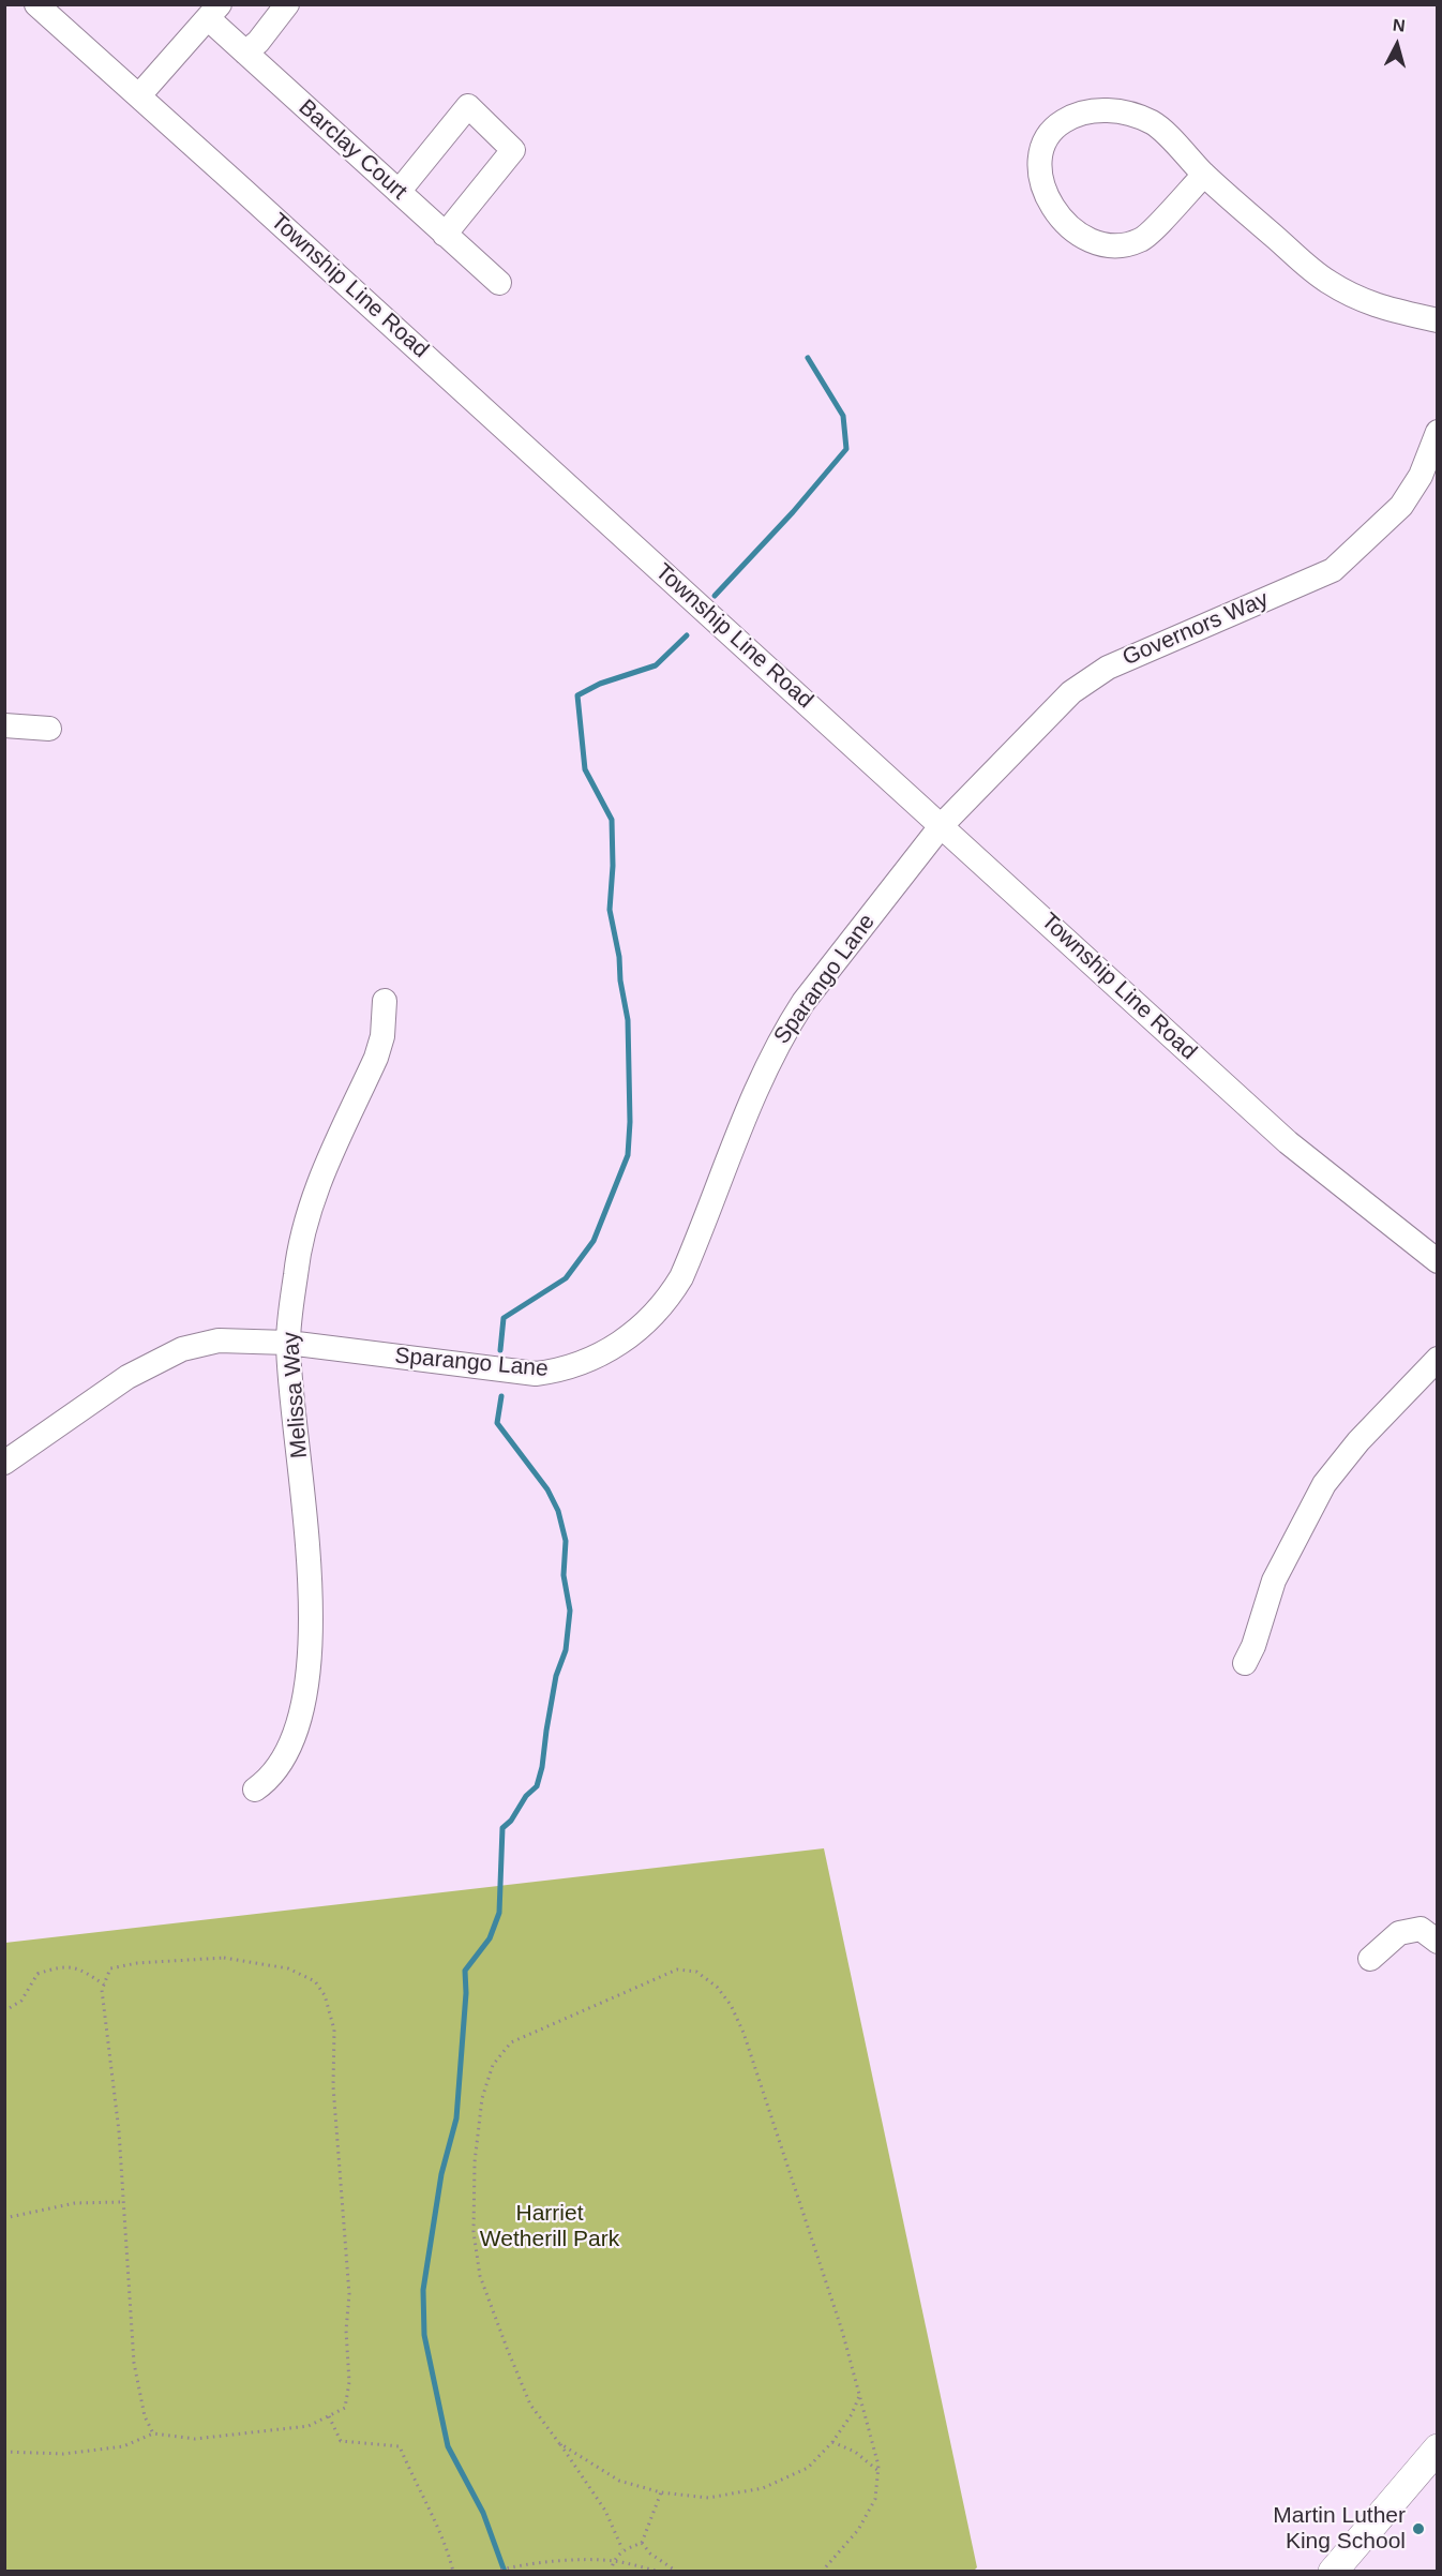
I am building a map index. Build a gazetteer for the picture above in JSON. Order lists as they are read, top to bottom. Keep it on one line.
{"streets":{"street":["Barclay Court","Township Line Road","Governors Way","Sparango Lane","Melissa Way"]},"crossings":[["Township Line Road","Governors Way"],["Township Line Road","Sparango Lane"],["Governors Way","Sparango Lane"],["Sparango Lane","Melissa Way"]],"parks":["Harriet Wetherill Park"],"places":["Martin Luther King School"],"north":"top"}
